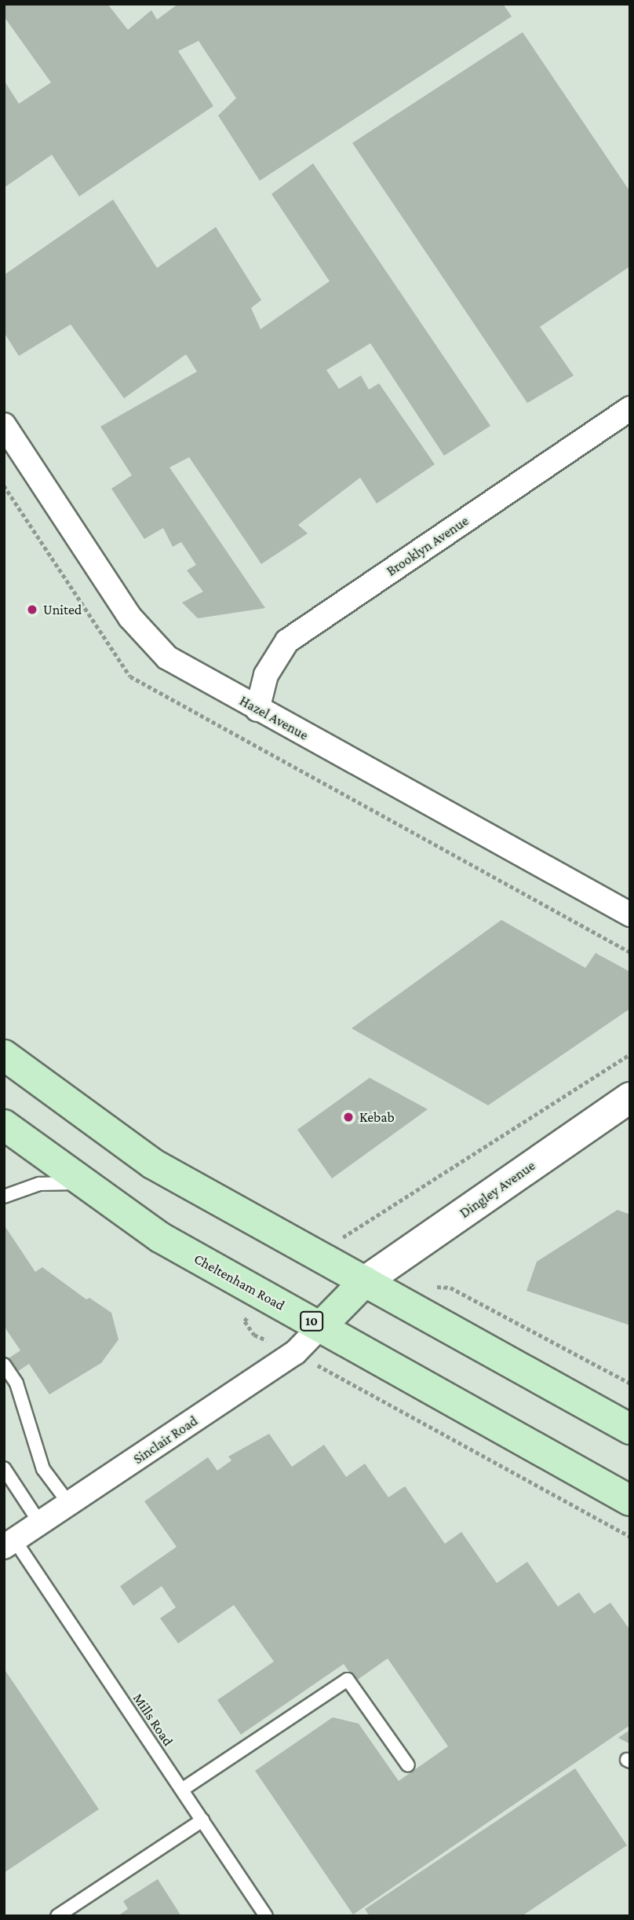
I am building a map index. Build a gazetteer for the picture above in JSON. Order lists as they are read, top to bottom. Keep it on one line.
{"streets":{"main road":["Cheltenham Road","10"],"street":["Brooklyn Avenue","Hazel Avenue","Dingley Avenue","Sinclair Road"],"lane":["Mills Road"]},"crossings":[["Brooklyn Avenue","Hazel Avenue"],["Cheltenham Road","Sinclair Road"],["Sinclair Road","Mills Road"]],"places":["United","Kebab"]}
